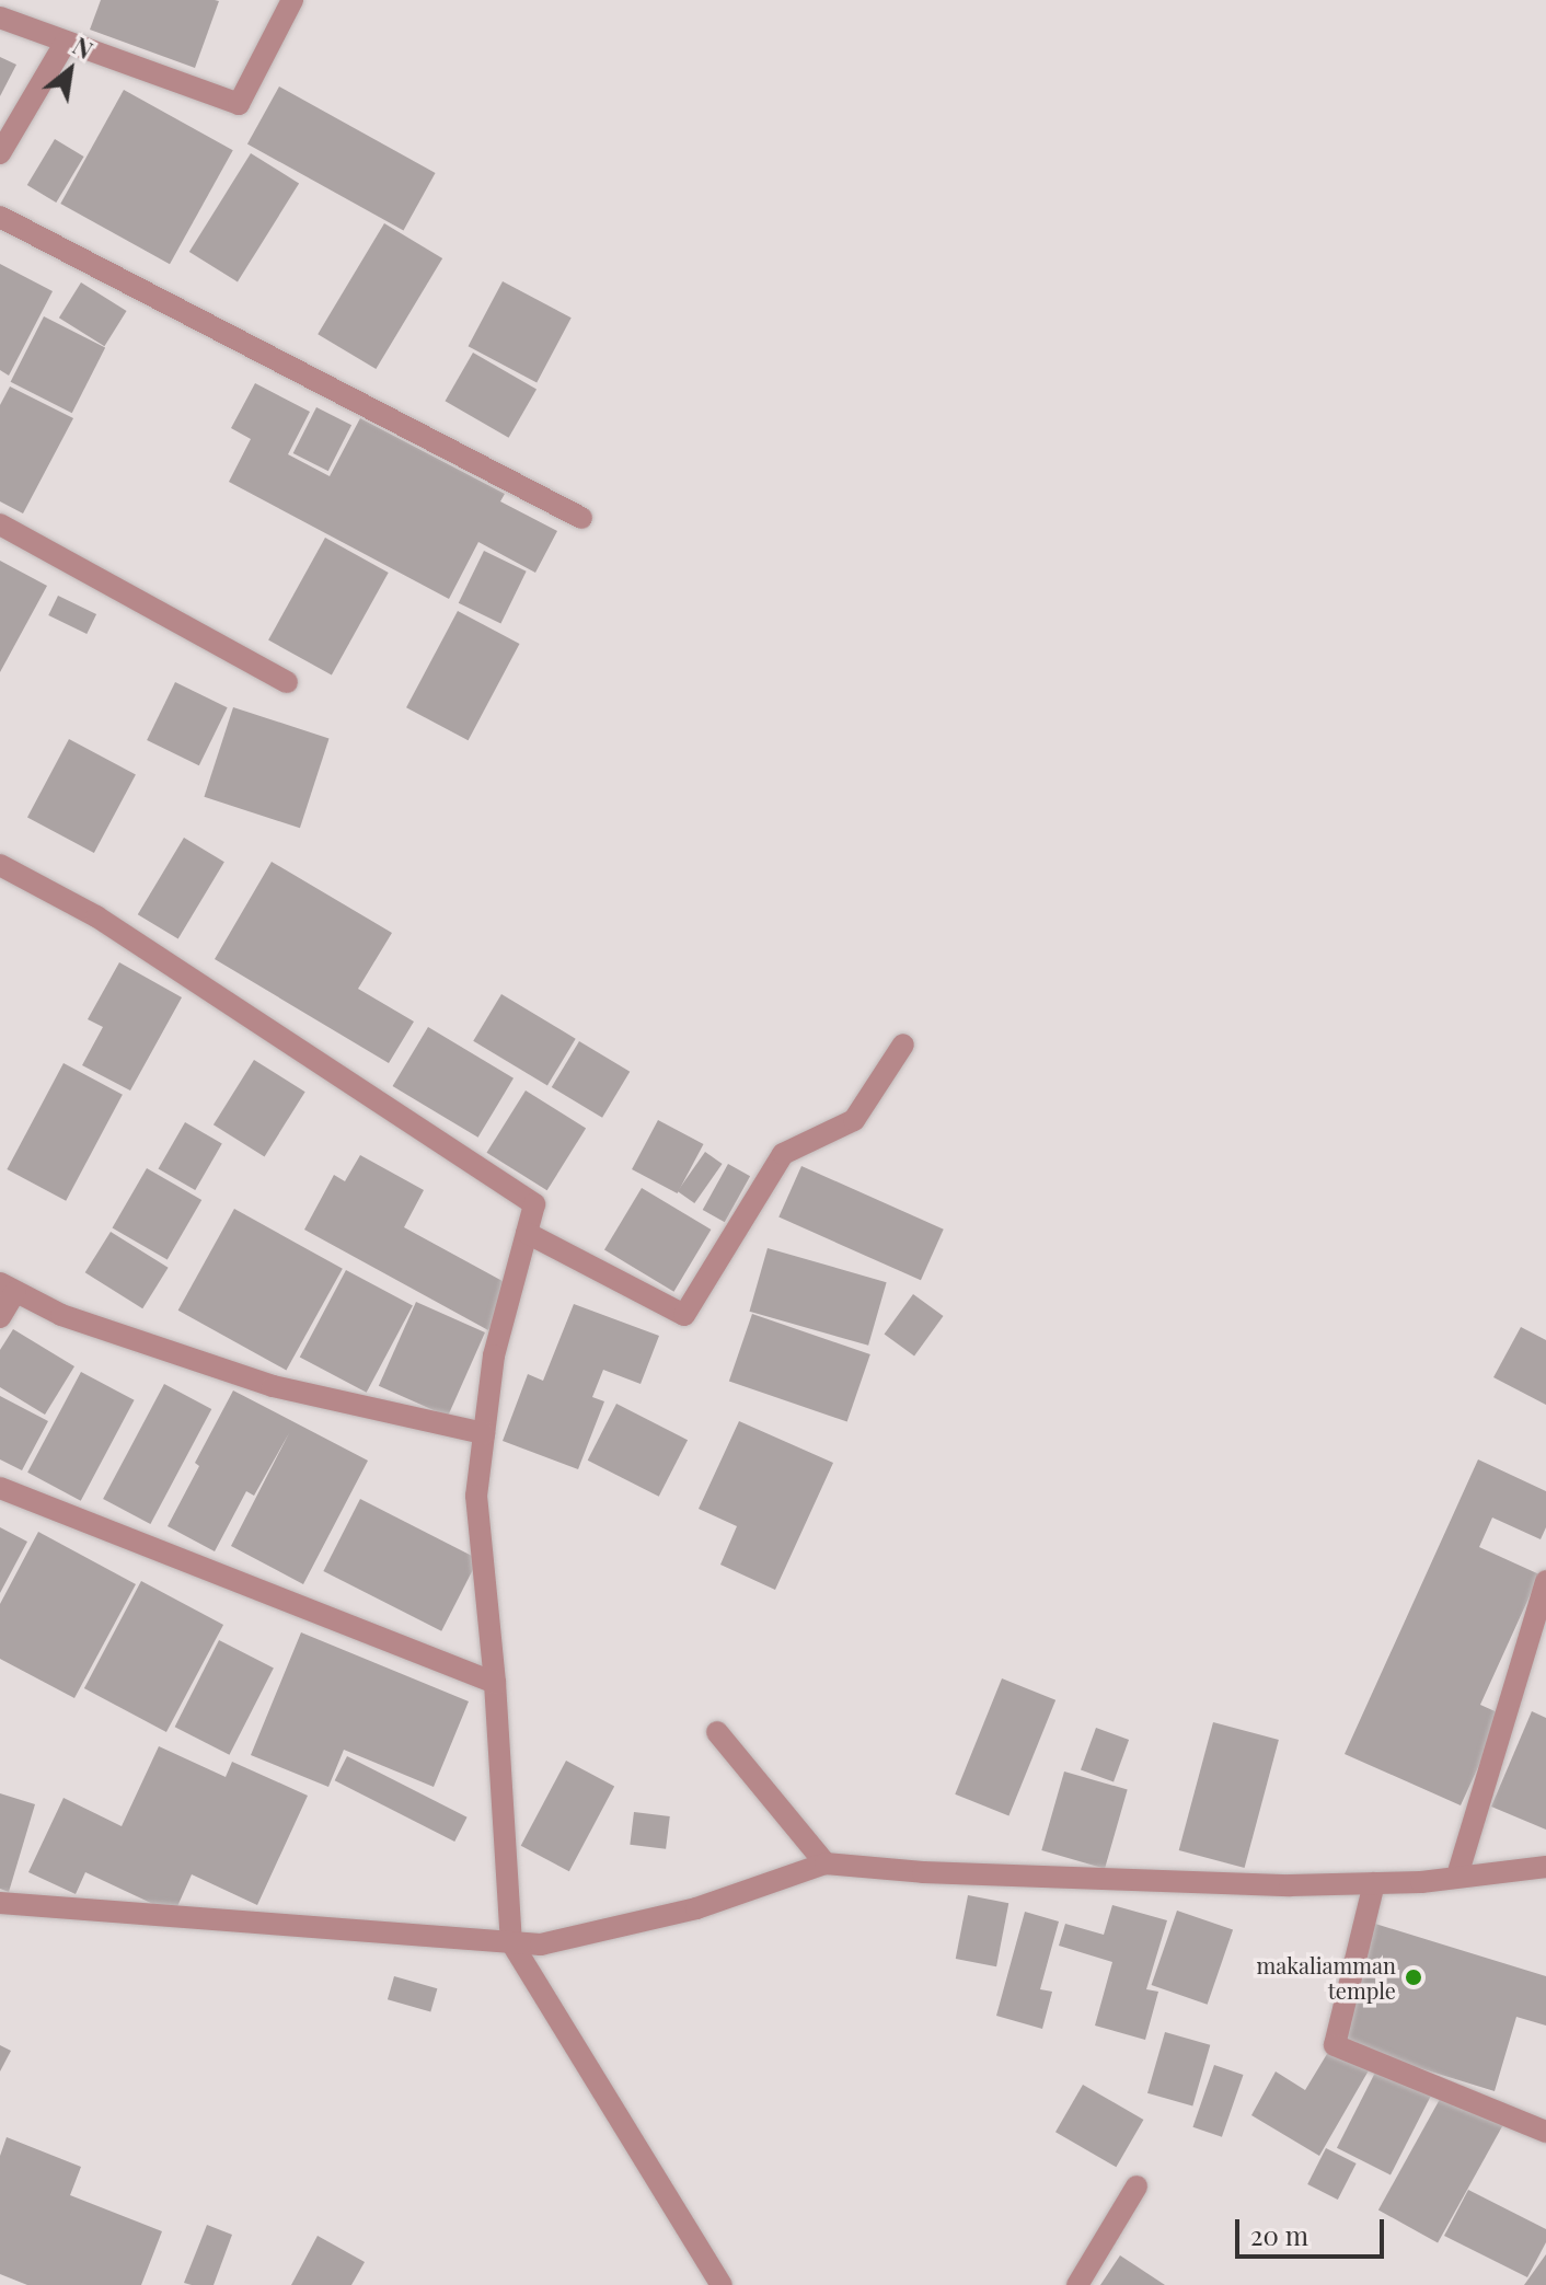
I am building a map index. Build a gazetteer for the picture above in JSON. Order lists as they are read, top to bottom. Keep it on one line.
{"places":["makaliamman temple"],"scale_bar":"20 m","north":"top right"}
